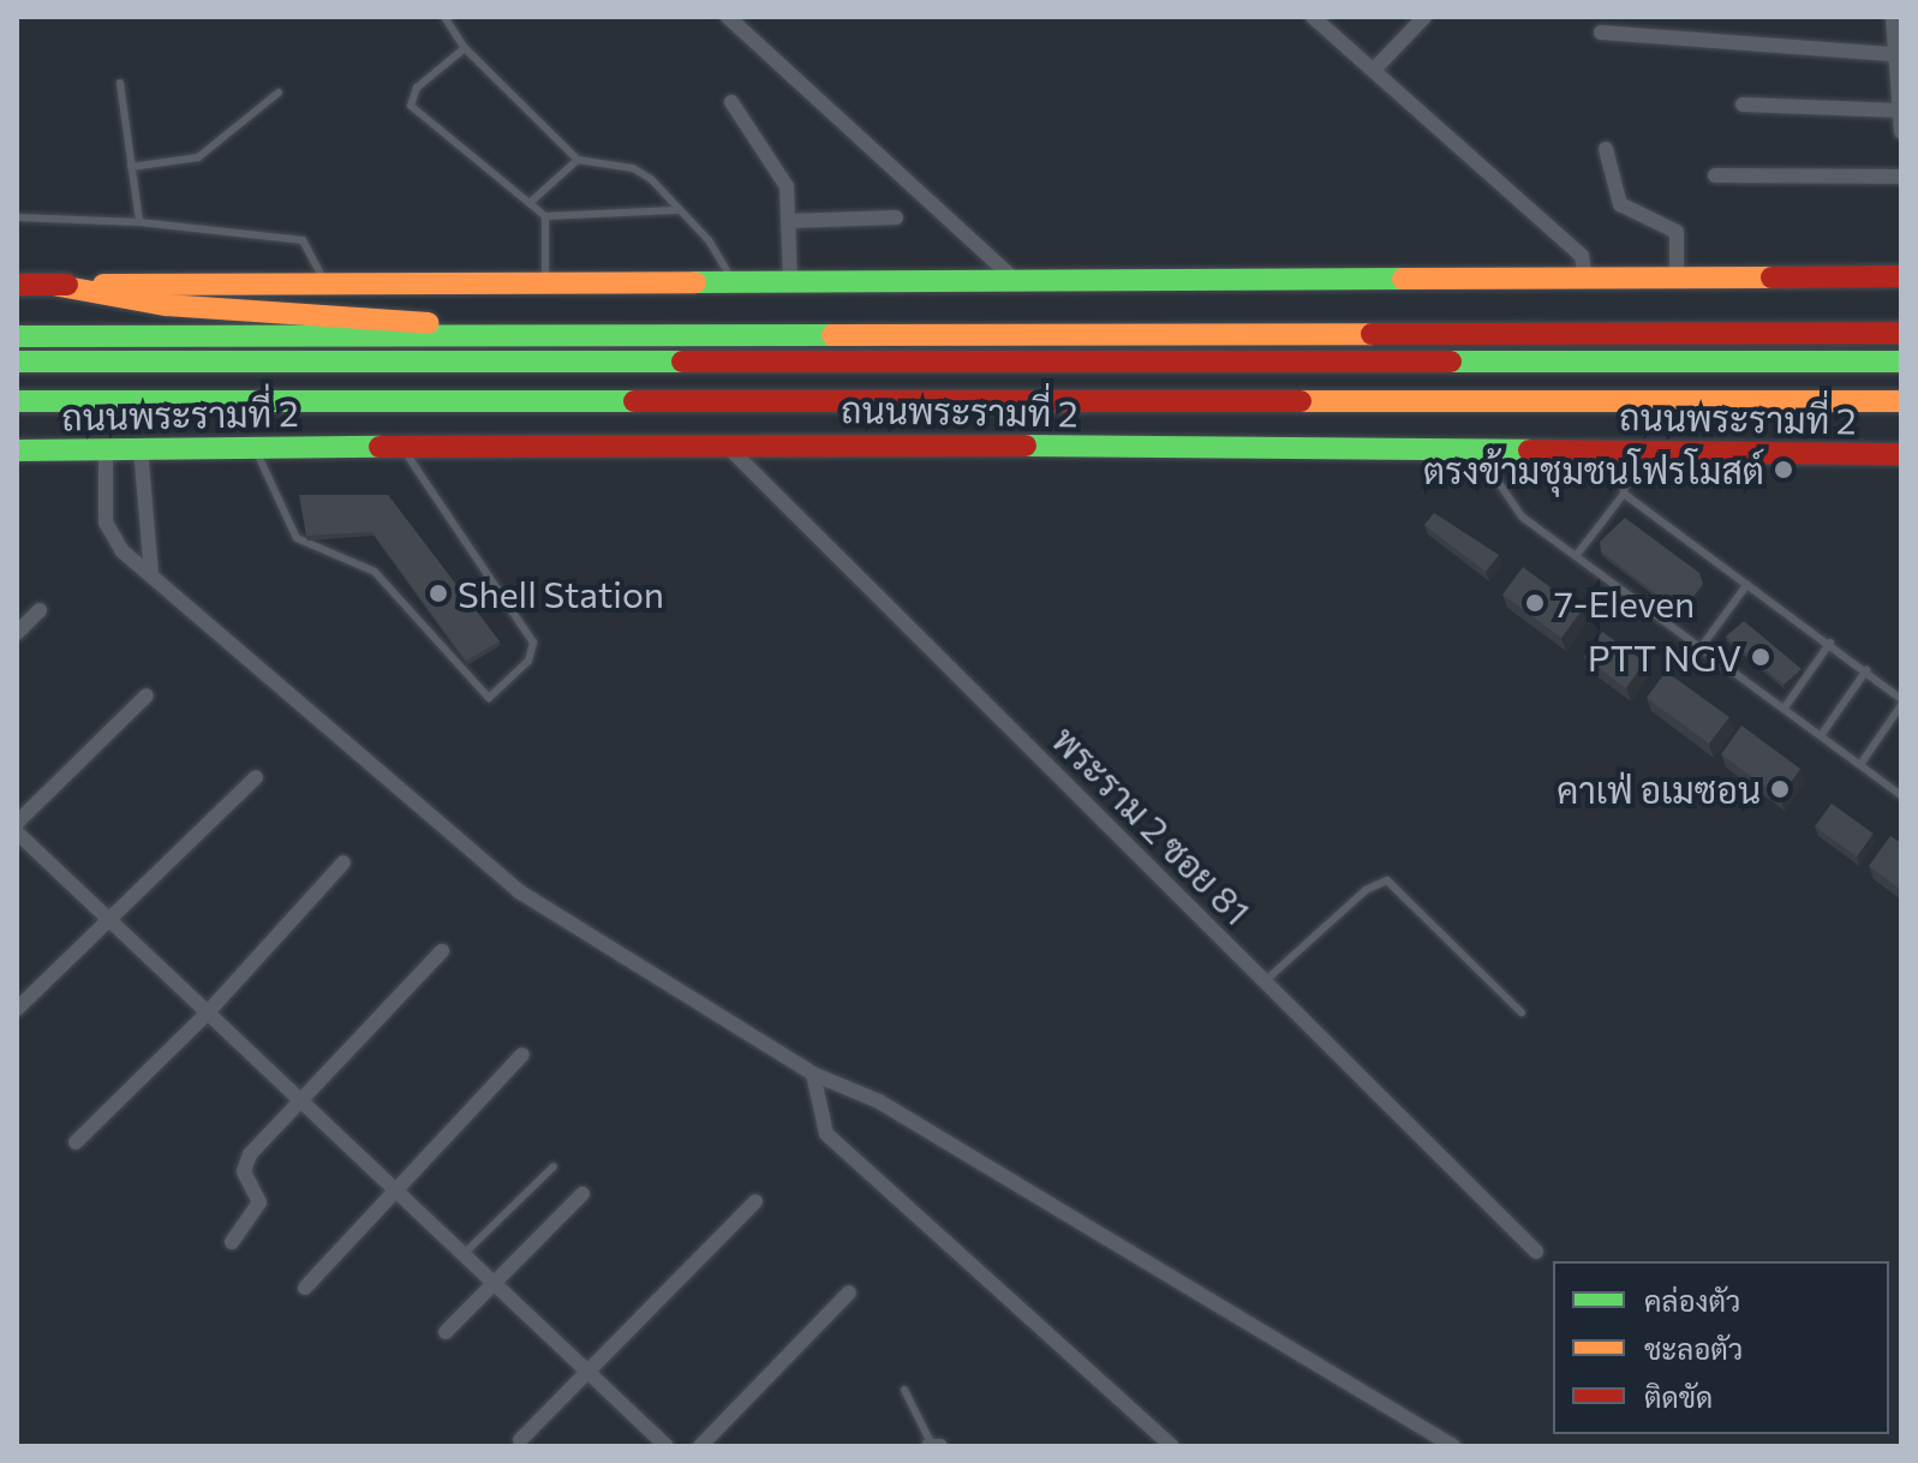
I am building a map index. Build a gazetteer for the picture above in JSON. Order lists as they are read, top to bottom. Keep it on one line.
{"streets":{"main road":["ถนนพระรามที่ 2"],"street":["พระราม 2 ซอย 81"]},"crossings":[["ถนนพระรามที่ 2","พระราม 2 ซอย 81"]],"places":["ตรงข้ามชุมชนโฟรโมสต์","Shell Station","7-Eleven","PTT NGV","คาเฟ่ อเมซอน"],"legend":["คล่องตัว","ชะลอตัว","ติดขัด"]}
